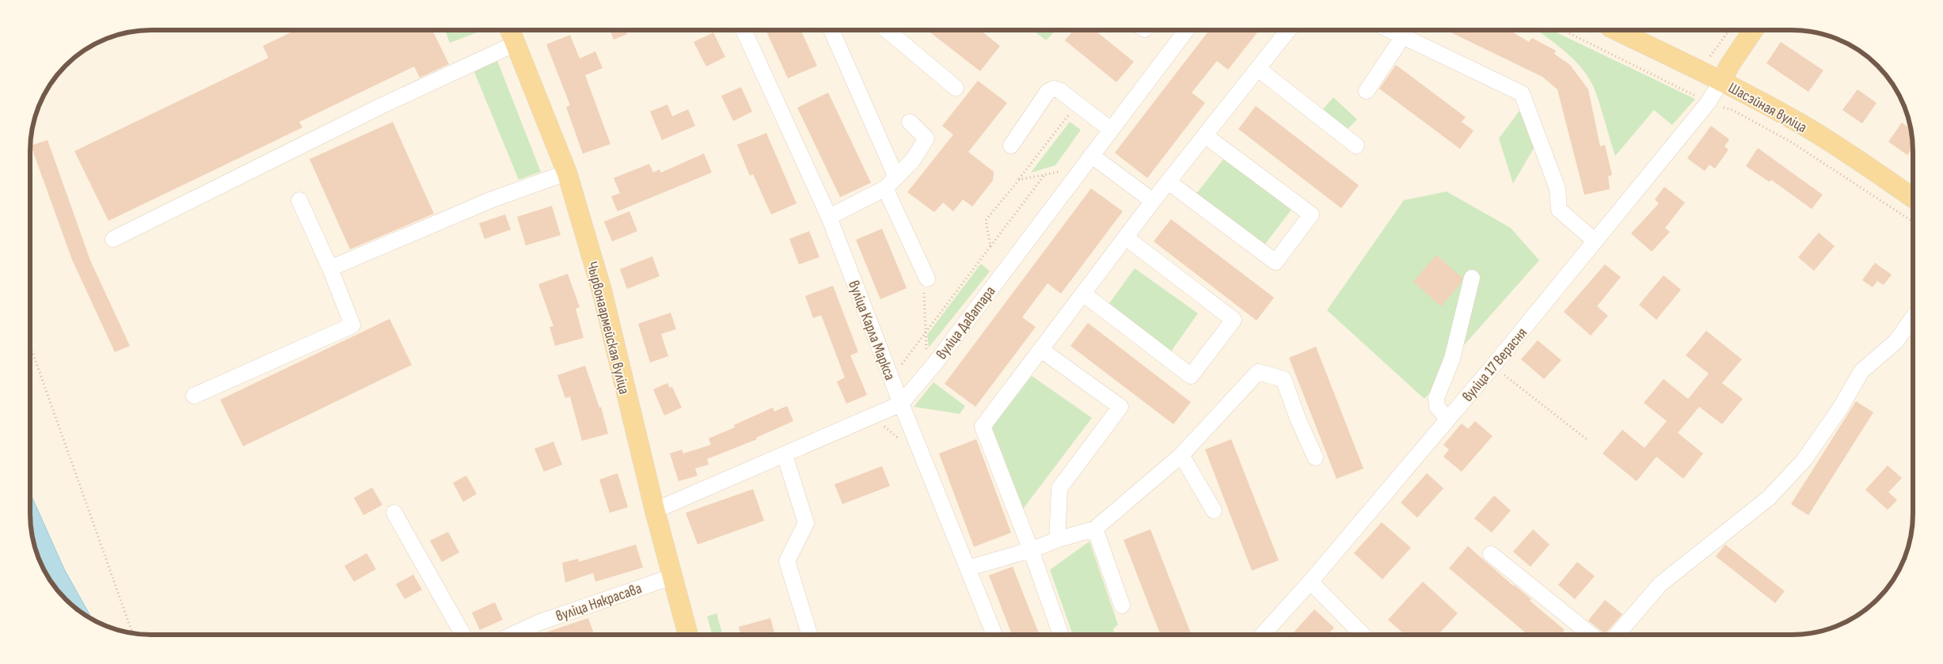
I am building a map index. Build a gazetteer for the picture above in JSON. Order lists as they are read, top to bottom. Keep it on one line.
{"streets":{"main road":["Шасэйная вуліца","Чырвонаармейская вуліца"],"street":["вуліца Даватара","вуліца Карла Маркса","вуліца 17 Верасня","вуліца Някрасава"]},"crossings":[["Шасэйная вуліца","вуліца 17 Верасня"],["вуліца Даватара","Чырвонаармейская вуліца"],["вуліца Даватара","вуліца Карла Маркса"],["Чырвонаармейская вуліца","вуліца Някрасава"]]}
